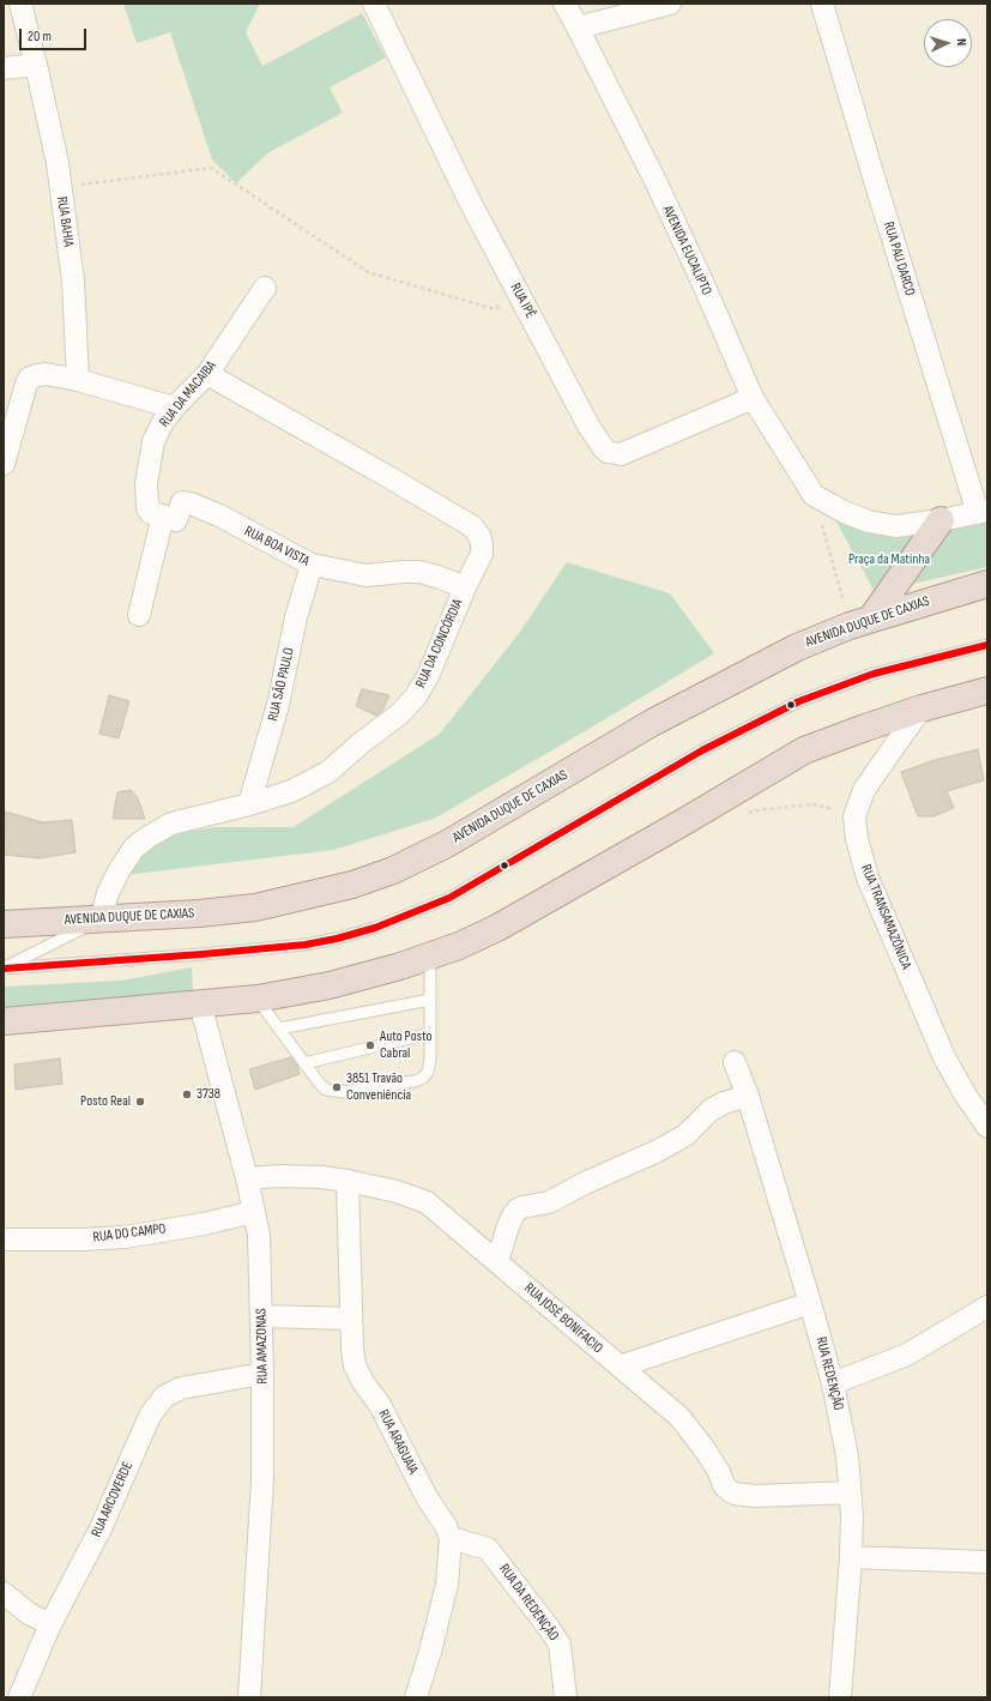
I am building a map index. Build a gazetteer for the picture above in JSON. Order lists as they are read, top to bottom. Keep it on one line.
{"streets":{"highway":["AVENIDA DUQUE DE CAXIAS"],"street":["RUA BAHIA","AVENIDA EUCALIPTO","RUA PAU DARCO","RUA IPÊ","RUA DA MACAIBA","RUA BOA VISTA","RUA DA CONCÓRDIA","RUA SÃO PAULO","RUA TRANSAMAZÔNICA","RUA DO CAMPO","RUA JOSÉ BONIFACIO","RUA AMAZONAS","RUA REDENÇÃO","RUA ARAGUAIA","RUA ARCOVERDE","RUA DA REDENÇÃO"]},"crossings":[["AVENIDA EUCALIPTO","RUA PAU DARCO"],["AVENIDA EUCALIPTO","RUA IPÊ"],["RUA DA MACAIBA","RUA BOA VISTA"],["RUA DA MACAIBA","RUA DA CONCÓRDIA"],["RUA BOA VISTA","RUA DA CONCÓRDIA"],["RUA BOA VISTA","RUA SÃO PAULO"],["AVENIDA DUQUE DE CAXIAS","RUA DA CONCÓRDIA"],["RUA DA CONCÓRDIA","RUA SÃO PAULO"],["RUA DO CAMPO","RUA AMAZONAS"],["RUA JOSÉ BONIFACIO","RUA AMAZONAS"],["RUA JOSÉ BONIFACIO","RUA REDENÇÃO"],["RUA JOSÉ BONIFACIO","RUA ARAGUAIA"],["RUA AMAZONAS","RUA ARCOVERDE"],["RUA ARAGUAIA","RUA DA REDENÇÃO"]],"parks":["Praça da Matinha"],"places":["Auto Posto Cabral","3851 Travão Conveniência","3738","Posto Real"],"scale_bar":"20 m","north":"right"}
